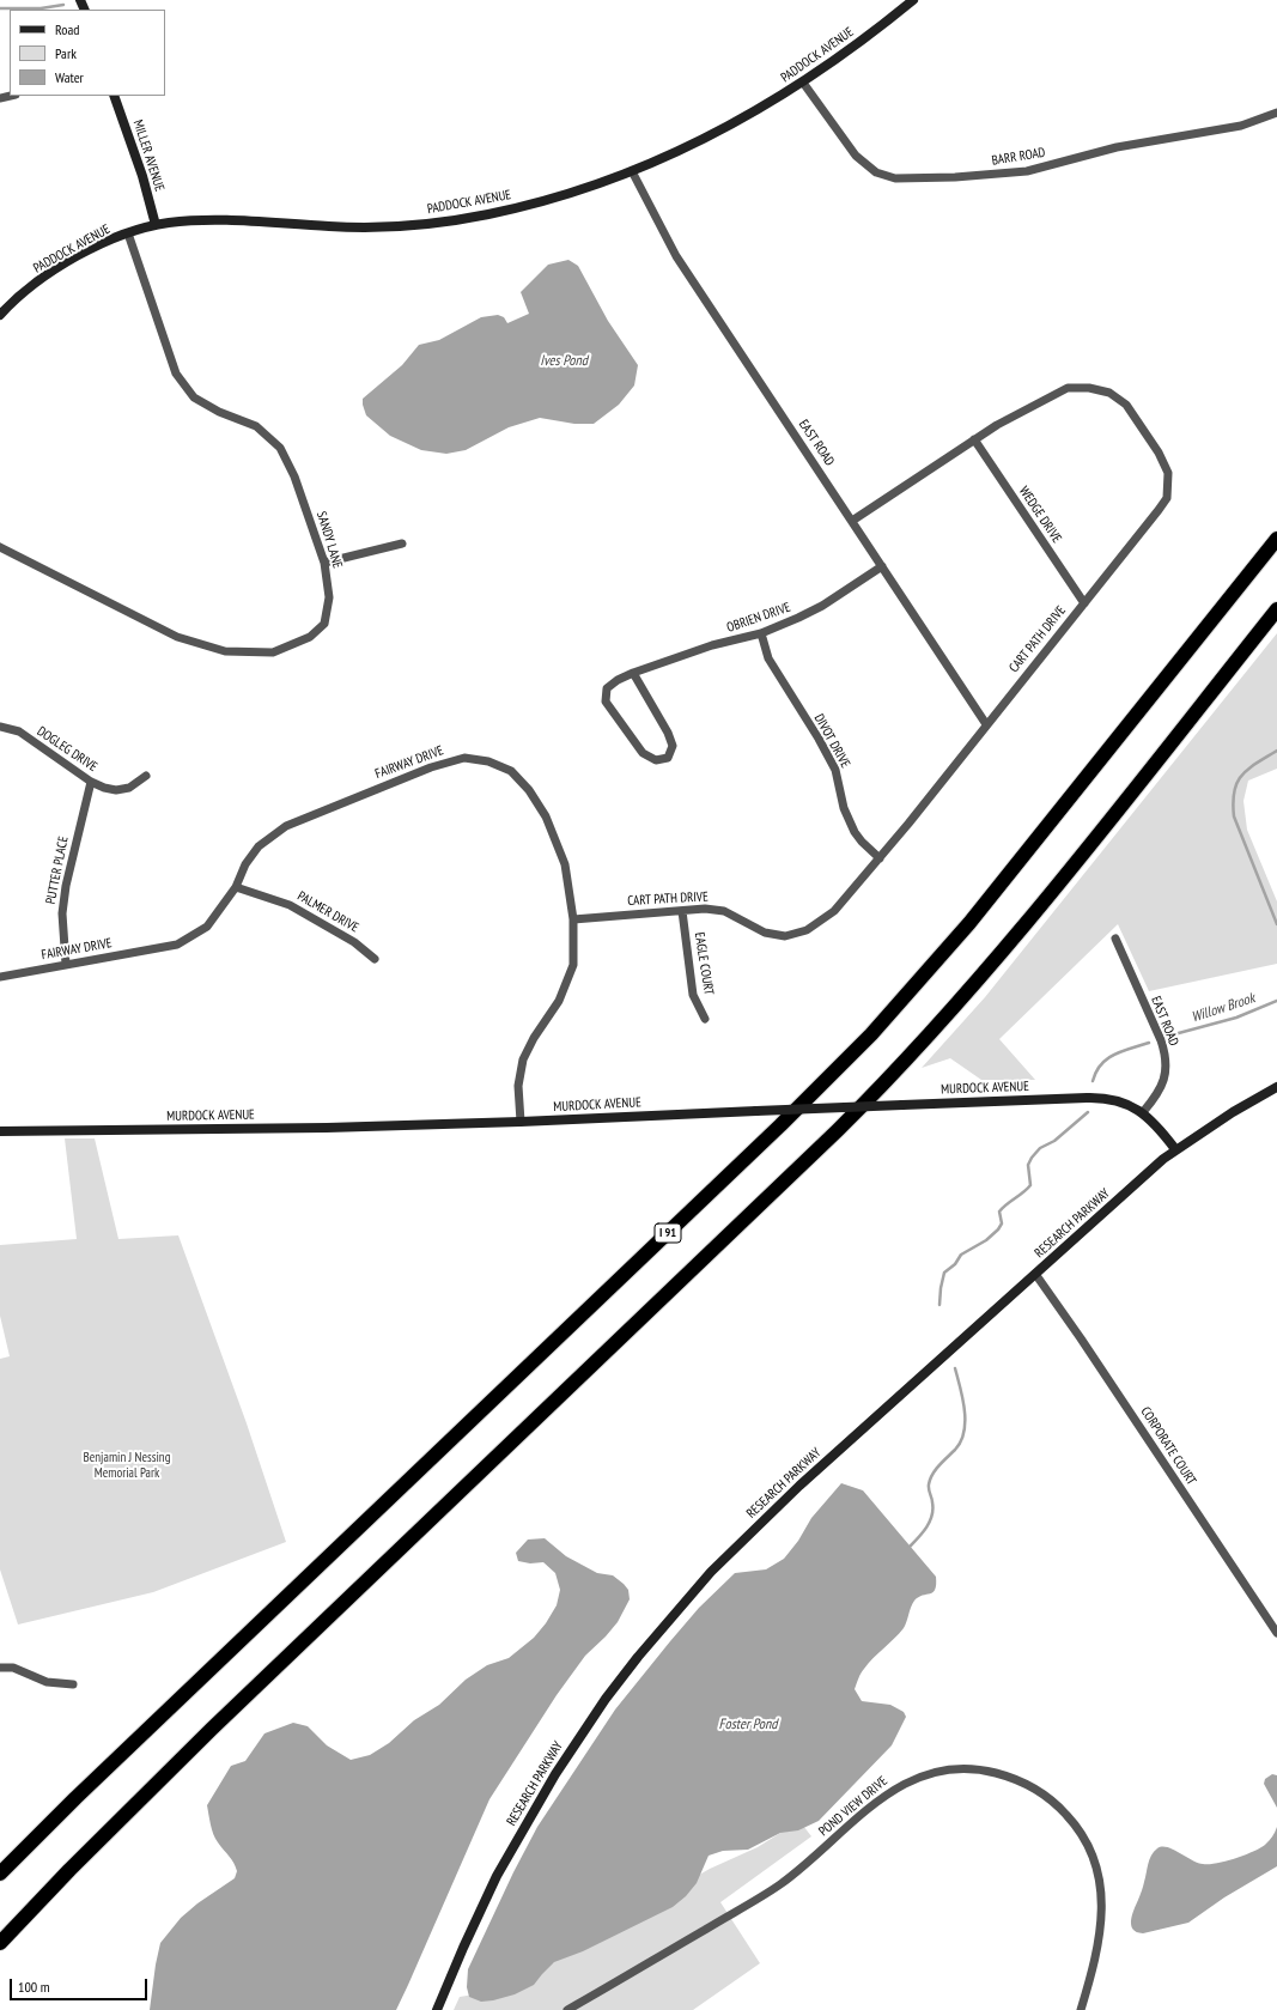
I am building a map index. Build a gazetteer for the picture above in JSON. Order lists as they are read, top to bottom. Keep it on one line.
{"streets":{"highway":["I 91"],"main road":["PADDOCK AVENUE","MILLER AVENUE","MURDOCK AVENUE","RESEARCH PARKWAY"],"street":["BARR ROAD","EAST ROAD","WEDGE DRIVE","SANDY LANE","OBRIEN DRIVE","CART PATH DRIVE","DIVOT DRIVE","DOGLEG DRIVE","FAIRWAY DRIVE","PUTTER PLACE","PALMER DRIVE","EAGLE COURT","CORPORATE COURT","POND VIEW DRIVE"]},"crossings":[["PADDOCK AVENUE","MILLER AVENUE"],["PADDOCK AVENUE","BARR ROAD"],["PADDOCK AVENUE","EAST ROAD"],["PADDOCK AVENUE","SANDY LANE"],["EAST ROAD","OBRIEN DRIVE"],["EAST ROAD","CART PATH DRIVE"],["EAST ROAD","MURDOCK AVENUE"],["WEDGE DRIVE","CART PATH DRIVE"],["OBRIEN DRIVE","DIVOT DRIVE"],["CART PATH DRIVE","DIVOT DRIVE"],["CART PATH DRIVE","FAIRWAY DRIVE"],["CART PATH DRIVE","EAGLE COURT"],["DOGLEG DRIVE","PUTTER PLACE"],["FAIRWAY DRIVE","PUTTER PLACE"],["FAIRWAY DRIVE","PALMER DRIVE"],["FAIRWAY DRIVE","MURDOCK AVENUE"],["MURDOCK AVENUE","RESEARCH PARKWAY"],["RESEARCH PARKWAY","CORPORATE COURT"]],"water":["Ives Pond","Willow Brook","Foster Pond"],"parks":["Benjamin J Nessing Memorial Park"],"legend":["Road","Park","Water"],"scale_bar":"100 m"}
